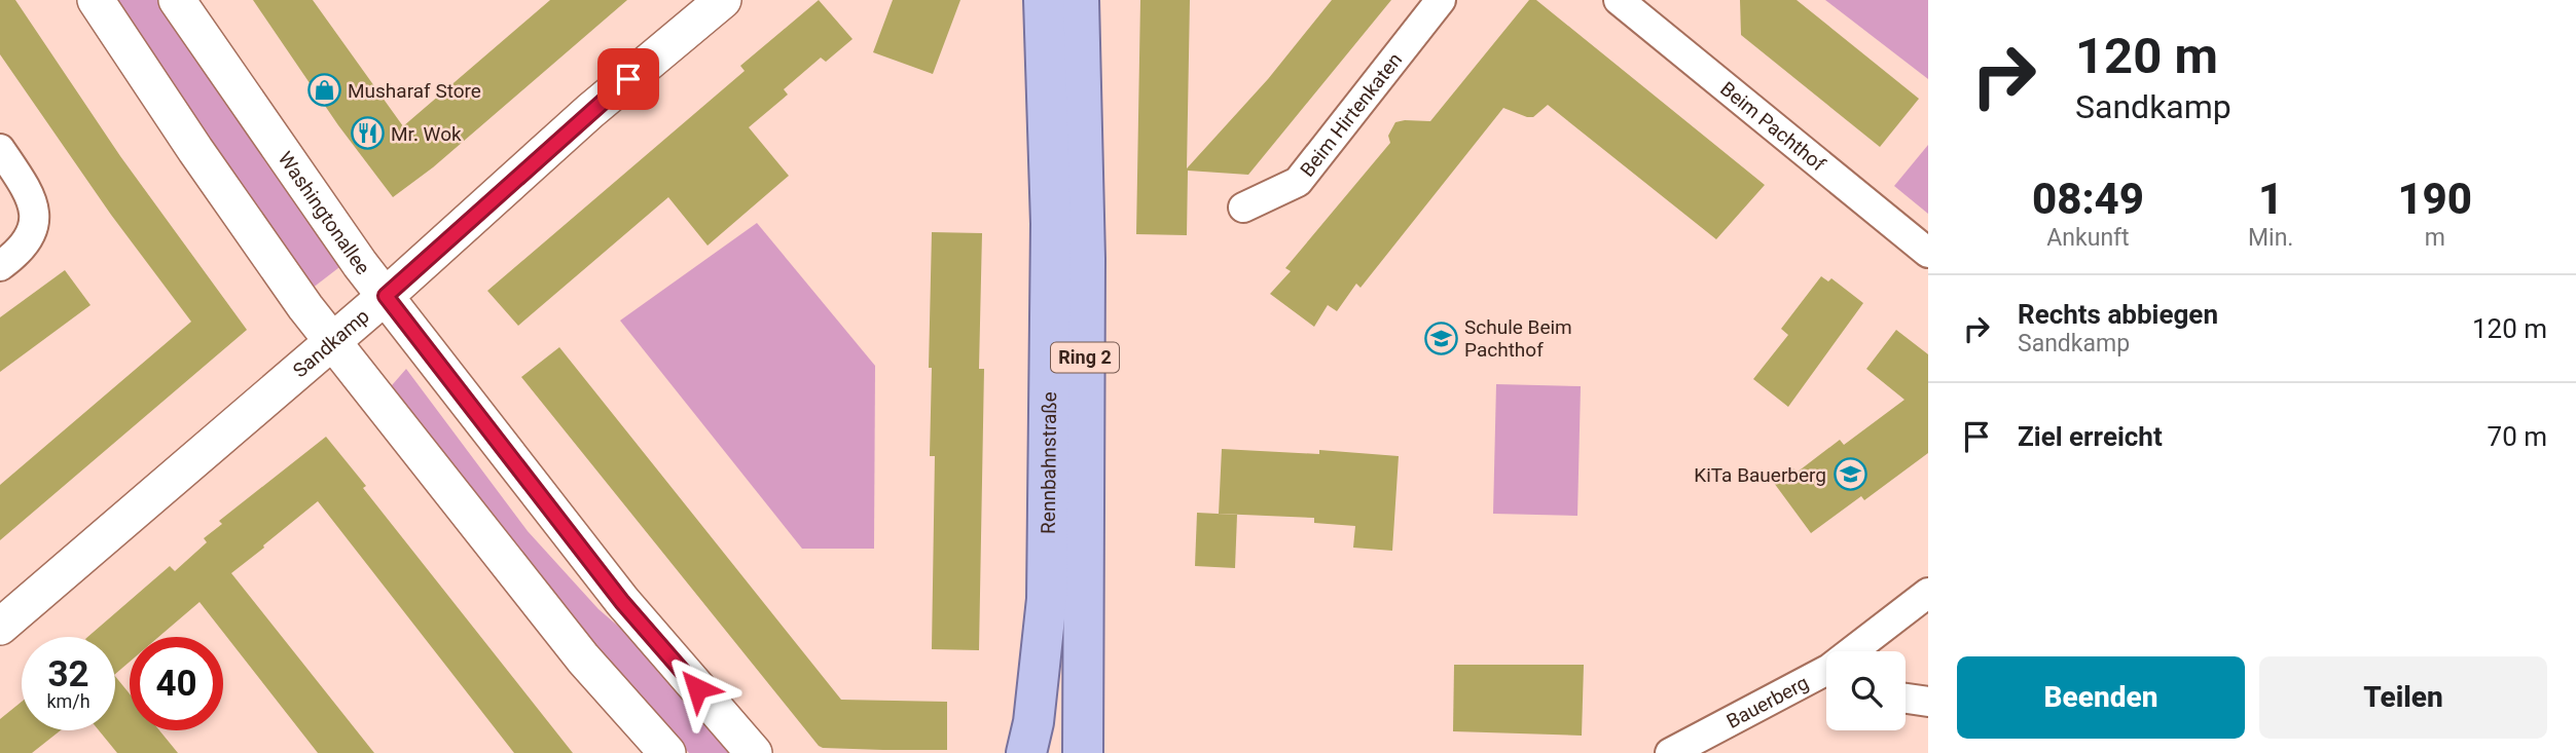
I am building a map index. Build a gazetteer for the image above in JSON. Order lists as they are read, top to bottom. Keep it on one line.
{"streets":{"main road":["Ring 2","Rennbahnstraße"],"street":["Beim Hirtenkaten","Beim Pachthof","Washingtonallee","Sandkamp","Bauerberg"]},"crossings":[["Washingtonallee","Sandkamp"]],"places":{"shop":["Musharaf Store"],"restaurant":["Mr. Wok"],"school or university":["Schule Beim Pachthof","KiTa Bauerberg"]},"page":{"turn":["120 m","Sandkamp"],"eta":["08:49","Ankunft","1","Min.","190","m"],"list":[{"name":"Rechts abbiegen","note":"Sandkamp","value":"120 m"},{"name":"Ziel erreicht","value":"70 m"}],"speed":"32 km/h","limit":"40","buttons":["Beenden","Teilen"]}}
